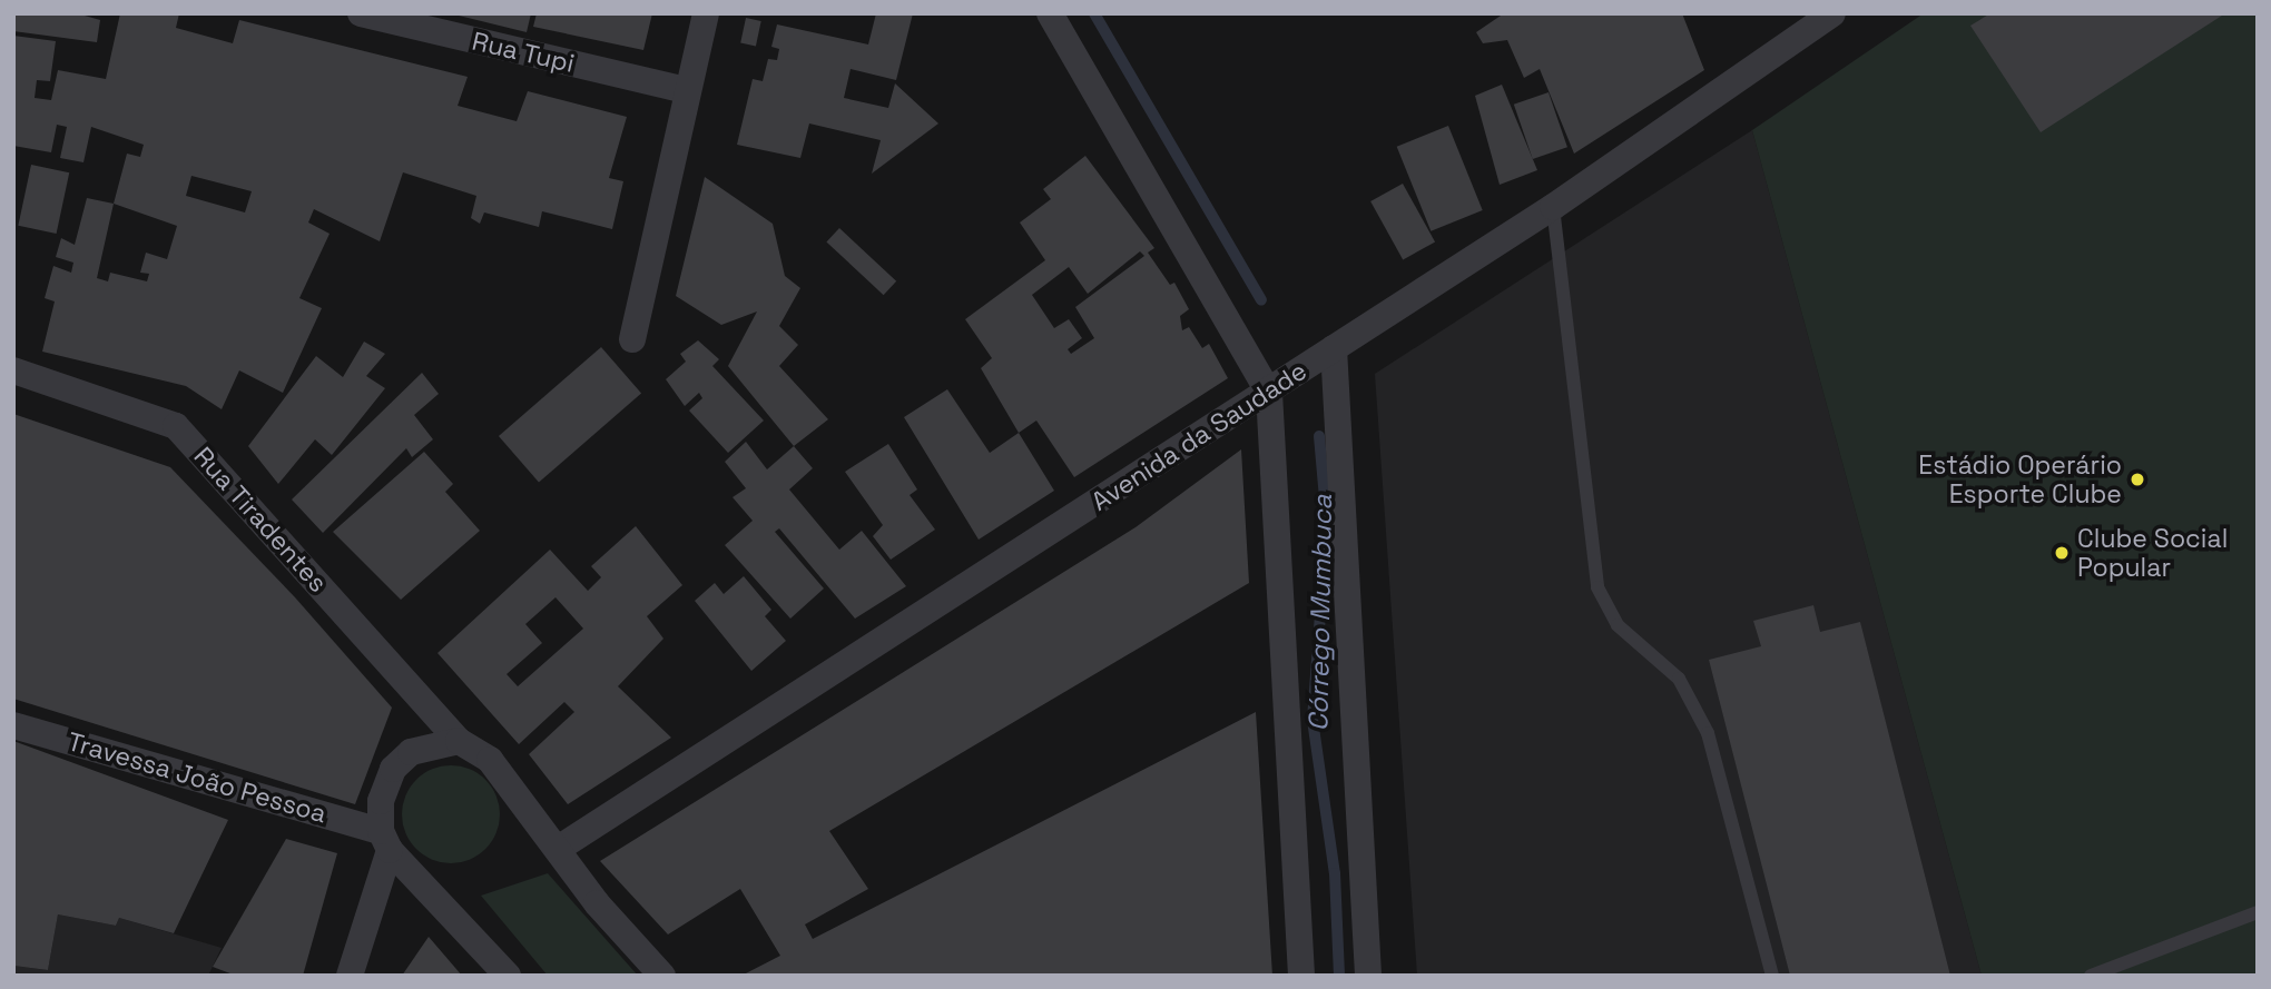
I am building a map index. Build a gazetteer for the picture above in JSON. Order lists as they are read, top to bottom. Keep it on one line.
{"streets":{"street":["Rua Tupi","Avenida da Saudade","Rua Tiradentes","Travessa João Pessoa"]},"crossings":[["Avenida da Saudade","Rua Tiradentes"]],"water":["Córrego Mumbuca"],"places":["Estádio Operário Esporte Clube","Clube Social Popular"]}
